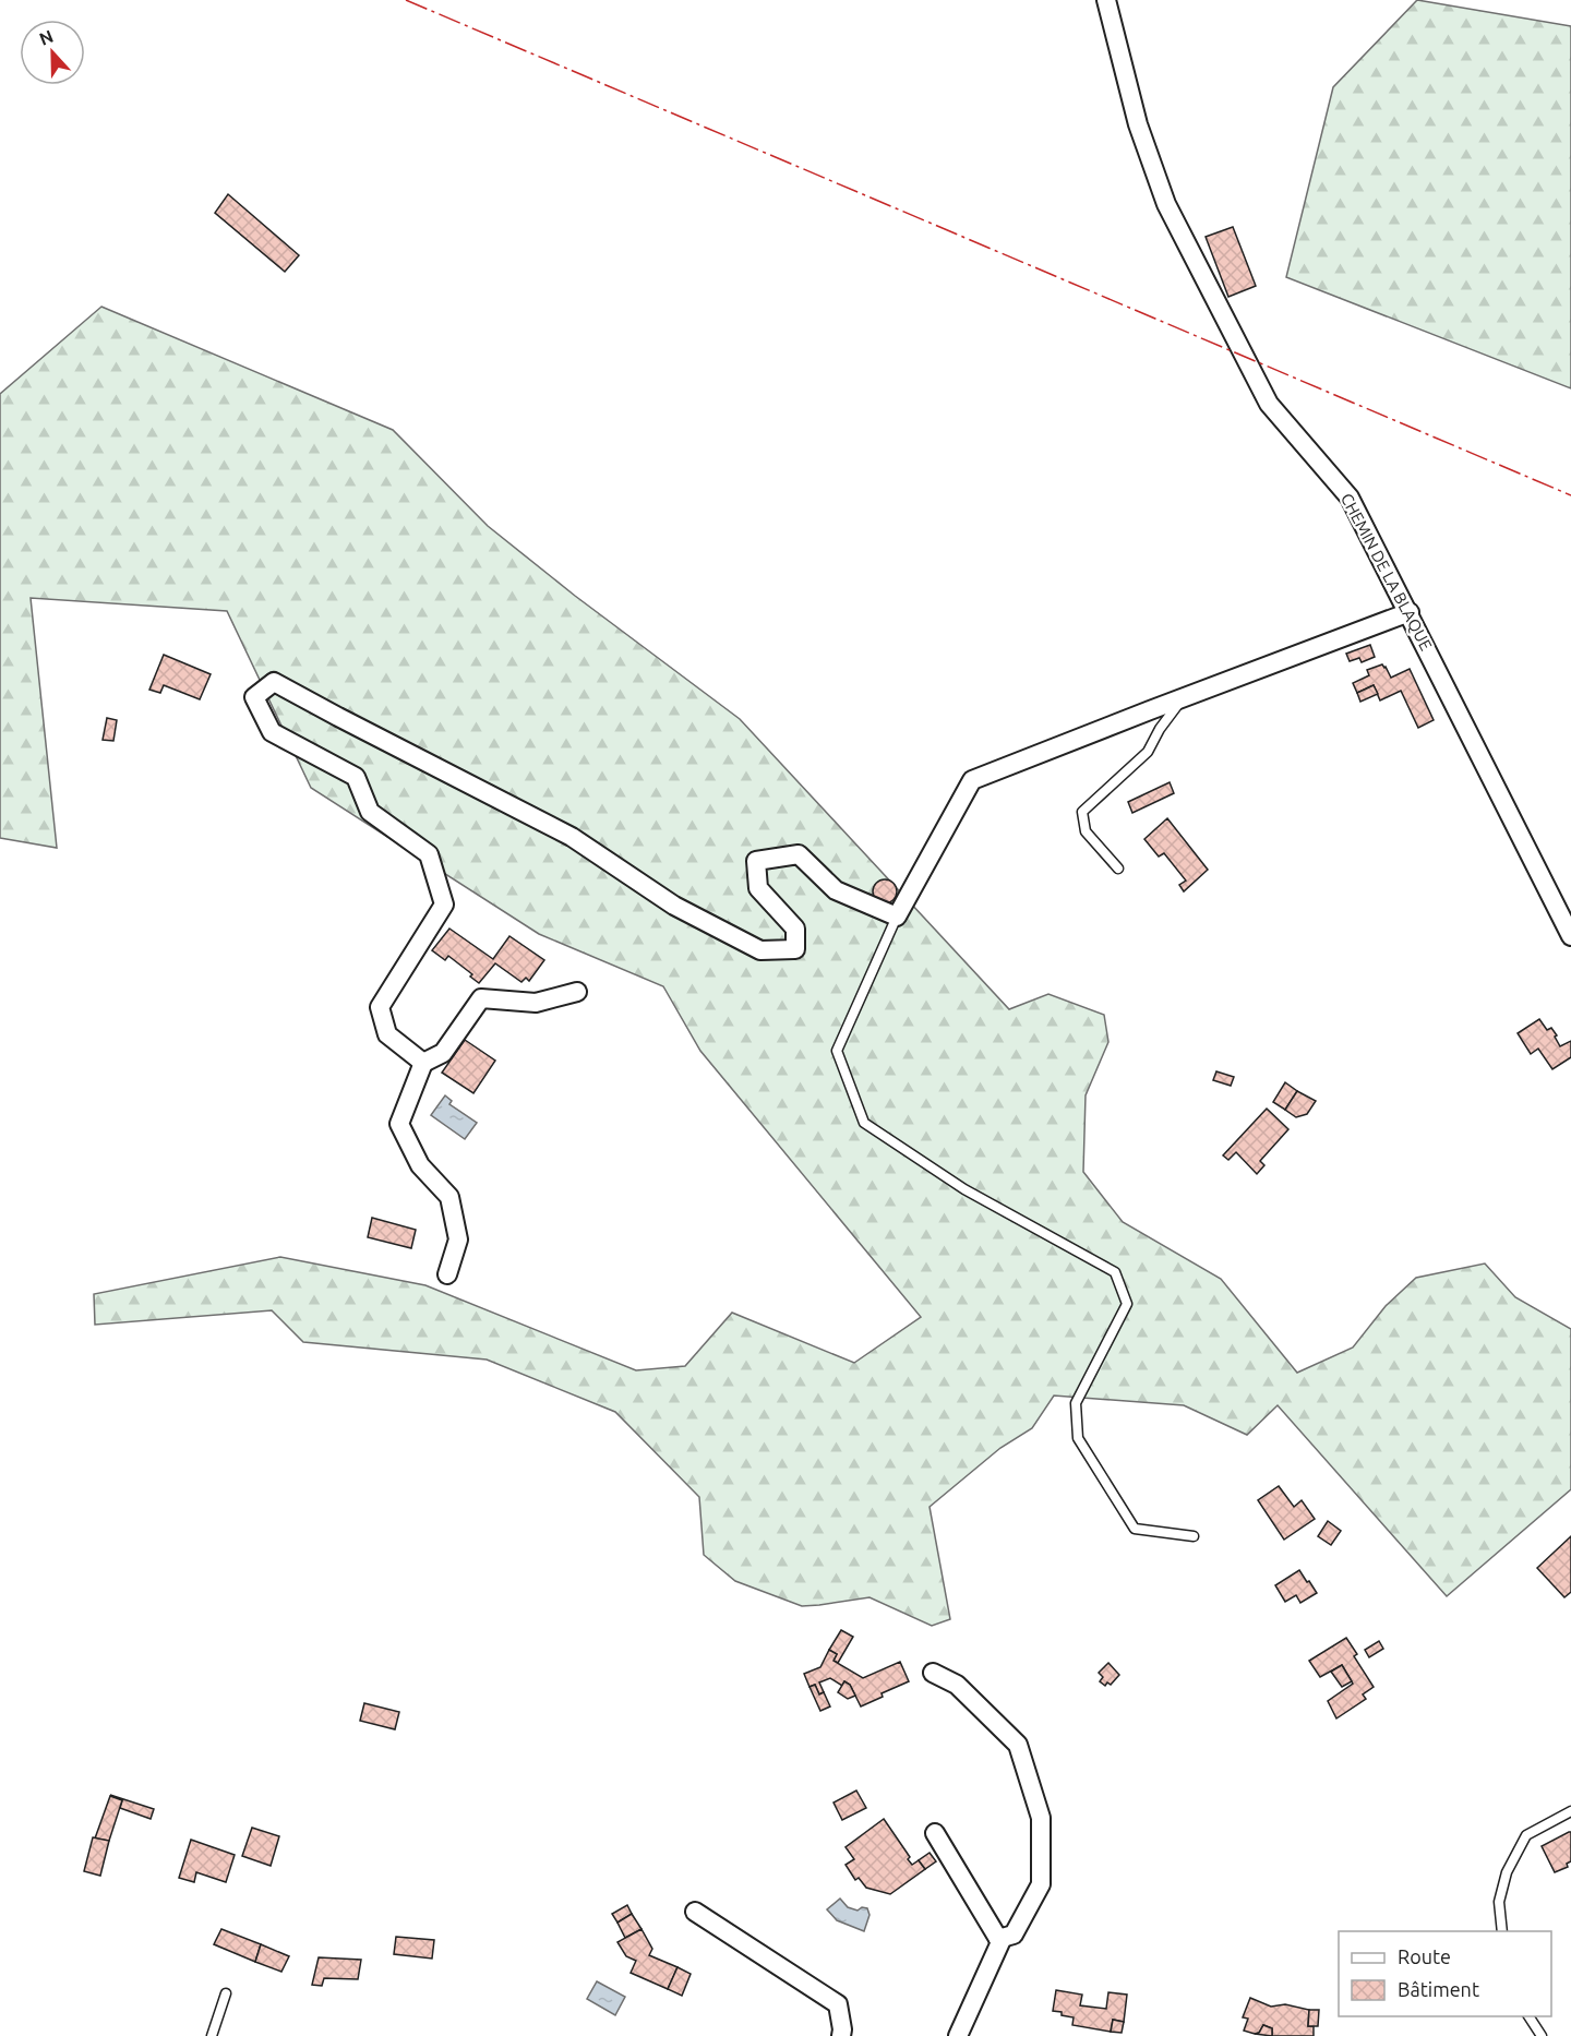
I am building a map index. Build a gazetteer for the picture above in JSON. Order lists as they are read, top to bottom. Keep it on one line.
{"streets":{"street":["CHEMIN DE LA BLAQUE"]},"legend":["Route","Bâtiment"],"north":"top"}
